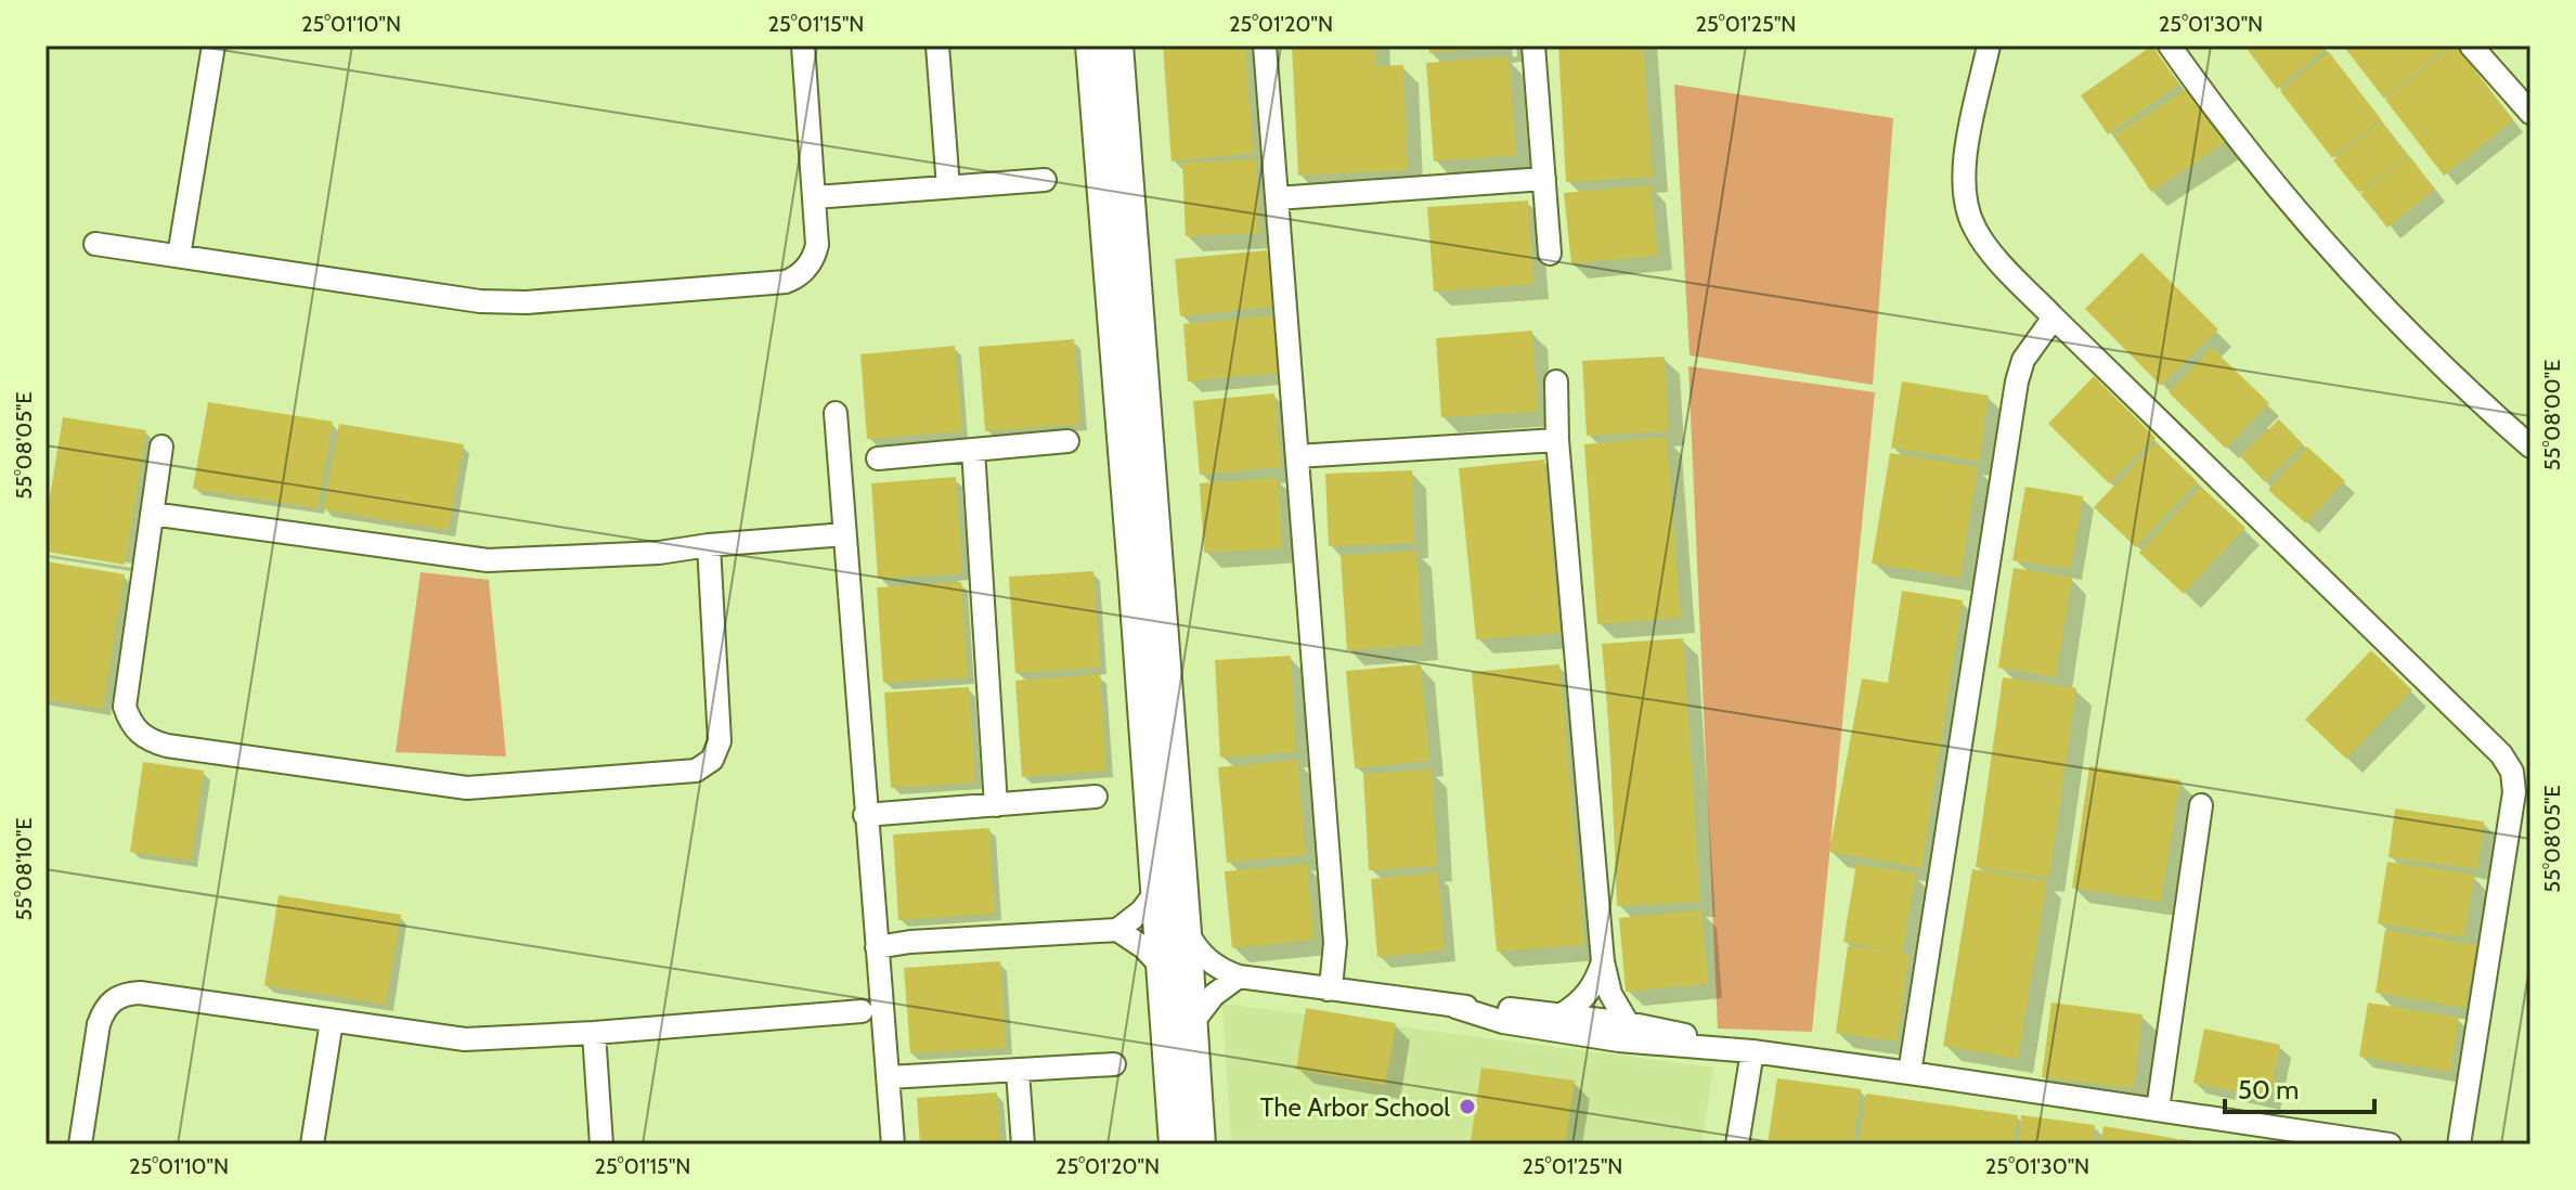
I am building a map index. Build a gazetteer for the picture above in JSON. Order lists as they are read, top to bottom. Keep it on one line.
{"places":["The Arbor School"],"scale_bar":"50 m","coordinates":["25°01'10\"N","25°01'15\"N","25°01'20\"N","25°01'25\"N","25°01'30\"N","55°08'00\"E","55°08'05\"E","55°08'10\"E"]}
